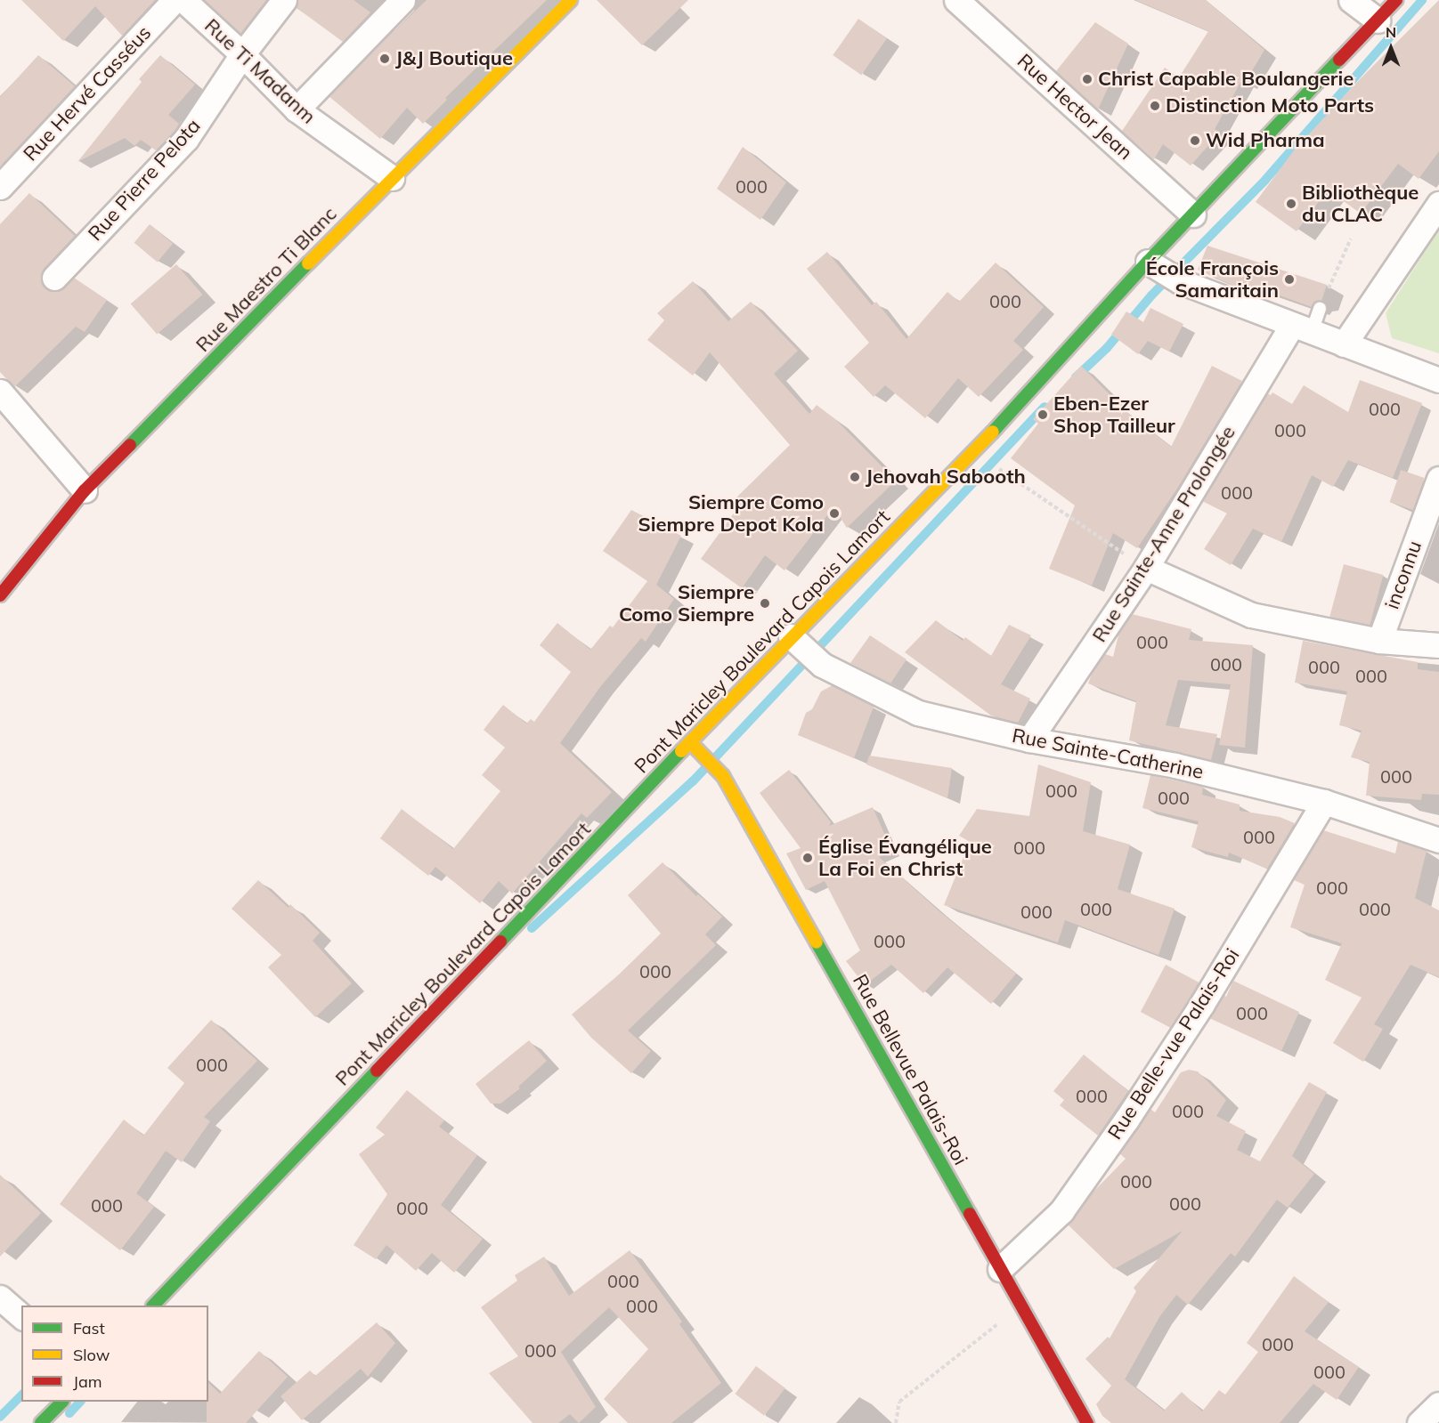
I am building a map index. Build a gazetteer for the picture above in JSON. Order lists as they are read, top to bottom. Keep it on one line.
{"streets":{"street":["Rue Ti Madanm","Rue Hervé Casséus","Rue Hector Jean","Rue Pierre Pelota","Rue Maestro Ti Blanc","Rue Sainte-Anne Prolongée","inconnu","Pont Maricley Boulevard Capois Lamort","Rue Sainte-Catherine","Rue Belle-vue Palais-Roi","Rue Bellevue Palais-Roi"]},"crossings":[["Rue Ti Madanm","Rue Pierre Pelota"],["Rue Ti Madanm","Rue Maestro Ti Blanc"],["Rue Hector Jean","Pont Maricley Boulevard Capois Lamort"],["Rue Sainte-Anne Prolongée","Rue Sainte-Catherine"],["Pont Maricley Boulevard Capois Lamort","Rue Sainte-Catherine"],["Pont Maricley Boulevard Capois Lamort","Rue Bellevue Palais-Roi"],["Rue Sainte-Catherine","Rue Belle-vue Palais-Roi"],["Rue Belle-vue Palais-Roi","Rue Bellevue Palais-Roi"]],"places":["J&J Boutique","Christ Capable Boulangerie","Distinction Moto Parts","Wid Pharma","Bibliothèque du CLAC","École François Samaritain","Eben-Ezer Shop Tailleur","Jehovah Sabooth","Siempre Como Siempre Depot Kola","Siempre Como Siempre","Église Évangélique La Foi en Christ"],"house_numbers":["000","000","000","000","000","000","000","000","000","000","000","000","000","000","000","000","000","000","000","000","000","000","000","000","000","000","000","000","000","000","000","000","000"],"legend":["Fast","Slow","Jam"],"north":"top"}
